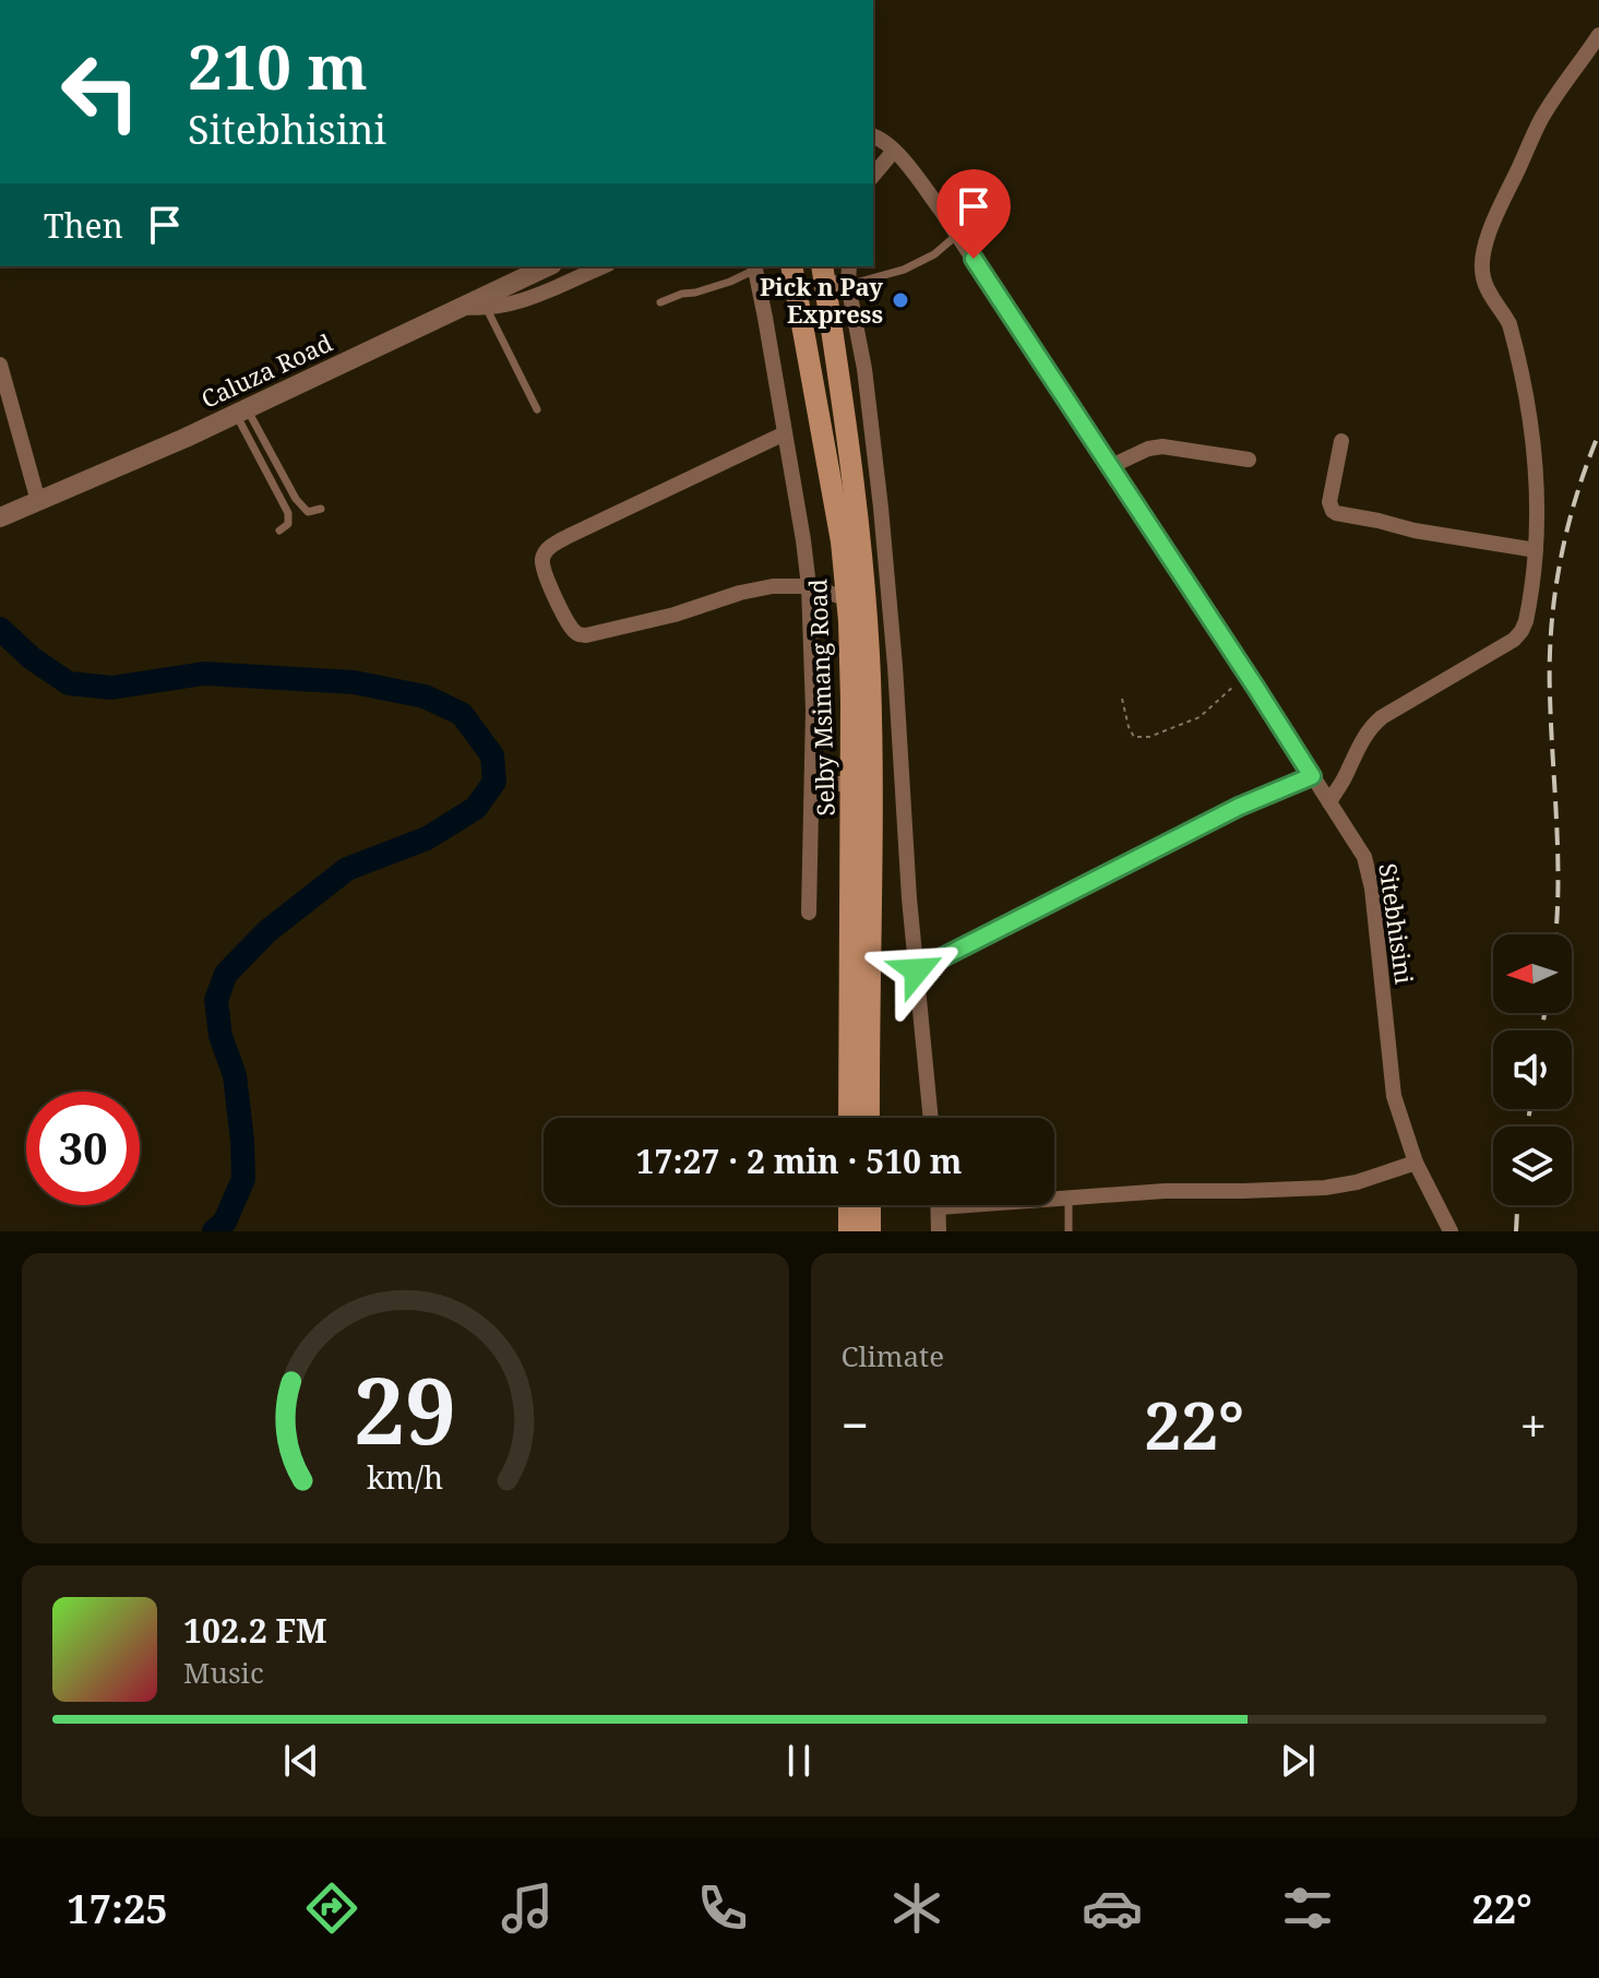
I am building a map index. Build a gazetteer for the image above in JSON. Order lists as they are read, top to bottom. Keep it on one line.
{"streets":{"main road":["Selby Msimang Road"],"street":["Caluza Road","Sitebhisini"]},"places":["Pick n Pay Express"],"north":"left","page":{"turn":["210 m","Sitebhisini"],"then":"Then","limit":"30","trip":"17:27 · 2 min · 510 m","tile":"Climate","heat":["−","22°","+"],"song":["102.2 FM","Music"],"tabs":["17:25","22°"],"gauge":["29","km/h"]}}
